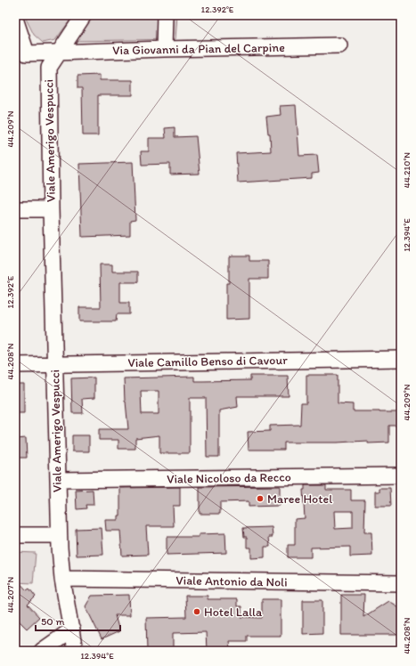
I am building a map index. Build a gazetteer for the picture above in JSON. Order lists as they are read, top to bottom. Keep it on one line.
{"streets":{"street":["Via Giovanni da Pian del Carpine","Viale Amerigo Vespucci","Viale Camillo Benso di Cavour","Viale Nicoloso da Recco","Viale Antonio da Noli"]},"crossings":[["Via Giovanni da Pian del Carpine","Viale Amerigo Vespucci"],["Viale Amerigo Vespucci","Viale Camillo Benso di Cavour"],["Viale Amerigo Vespucci","Viale Nicoloso da Recco"],["Viale Amerigo Vespucci","Viale Antonio da Noli"]],"places":["Maree Hotel","Hotel Lalla"],"scale_bar":"50 m","coordinates":["12.392°E","44.209°N","44.210°N","12.394°E","44.208°N","44.207°N"]}
